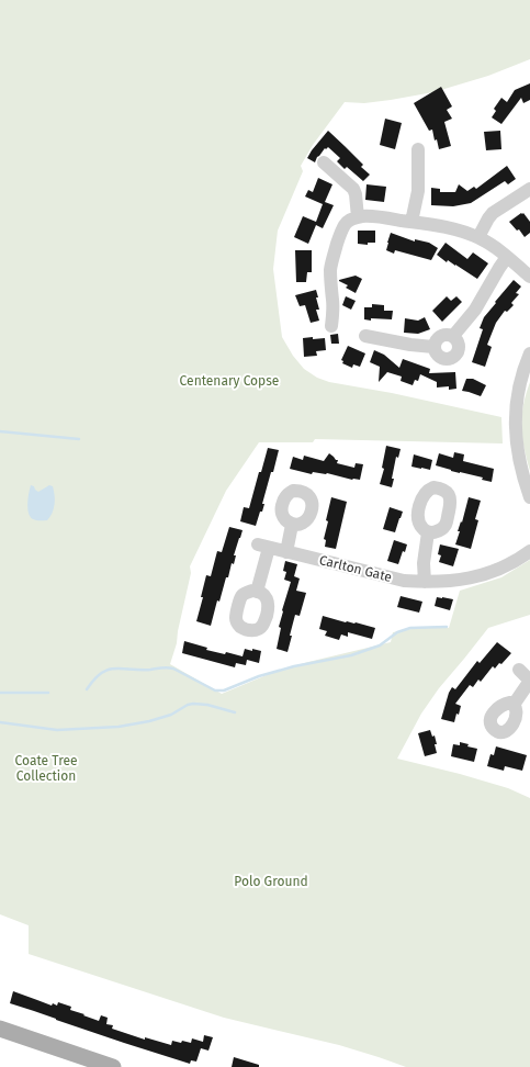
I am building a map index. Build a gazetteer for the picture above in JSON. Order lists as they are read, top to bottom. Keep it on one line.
{"streets":{"street":["Carlton Gate"]},"parks":["Centenary Copse","Coate Tree Collection","Polo Ground"]}
